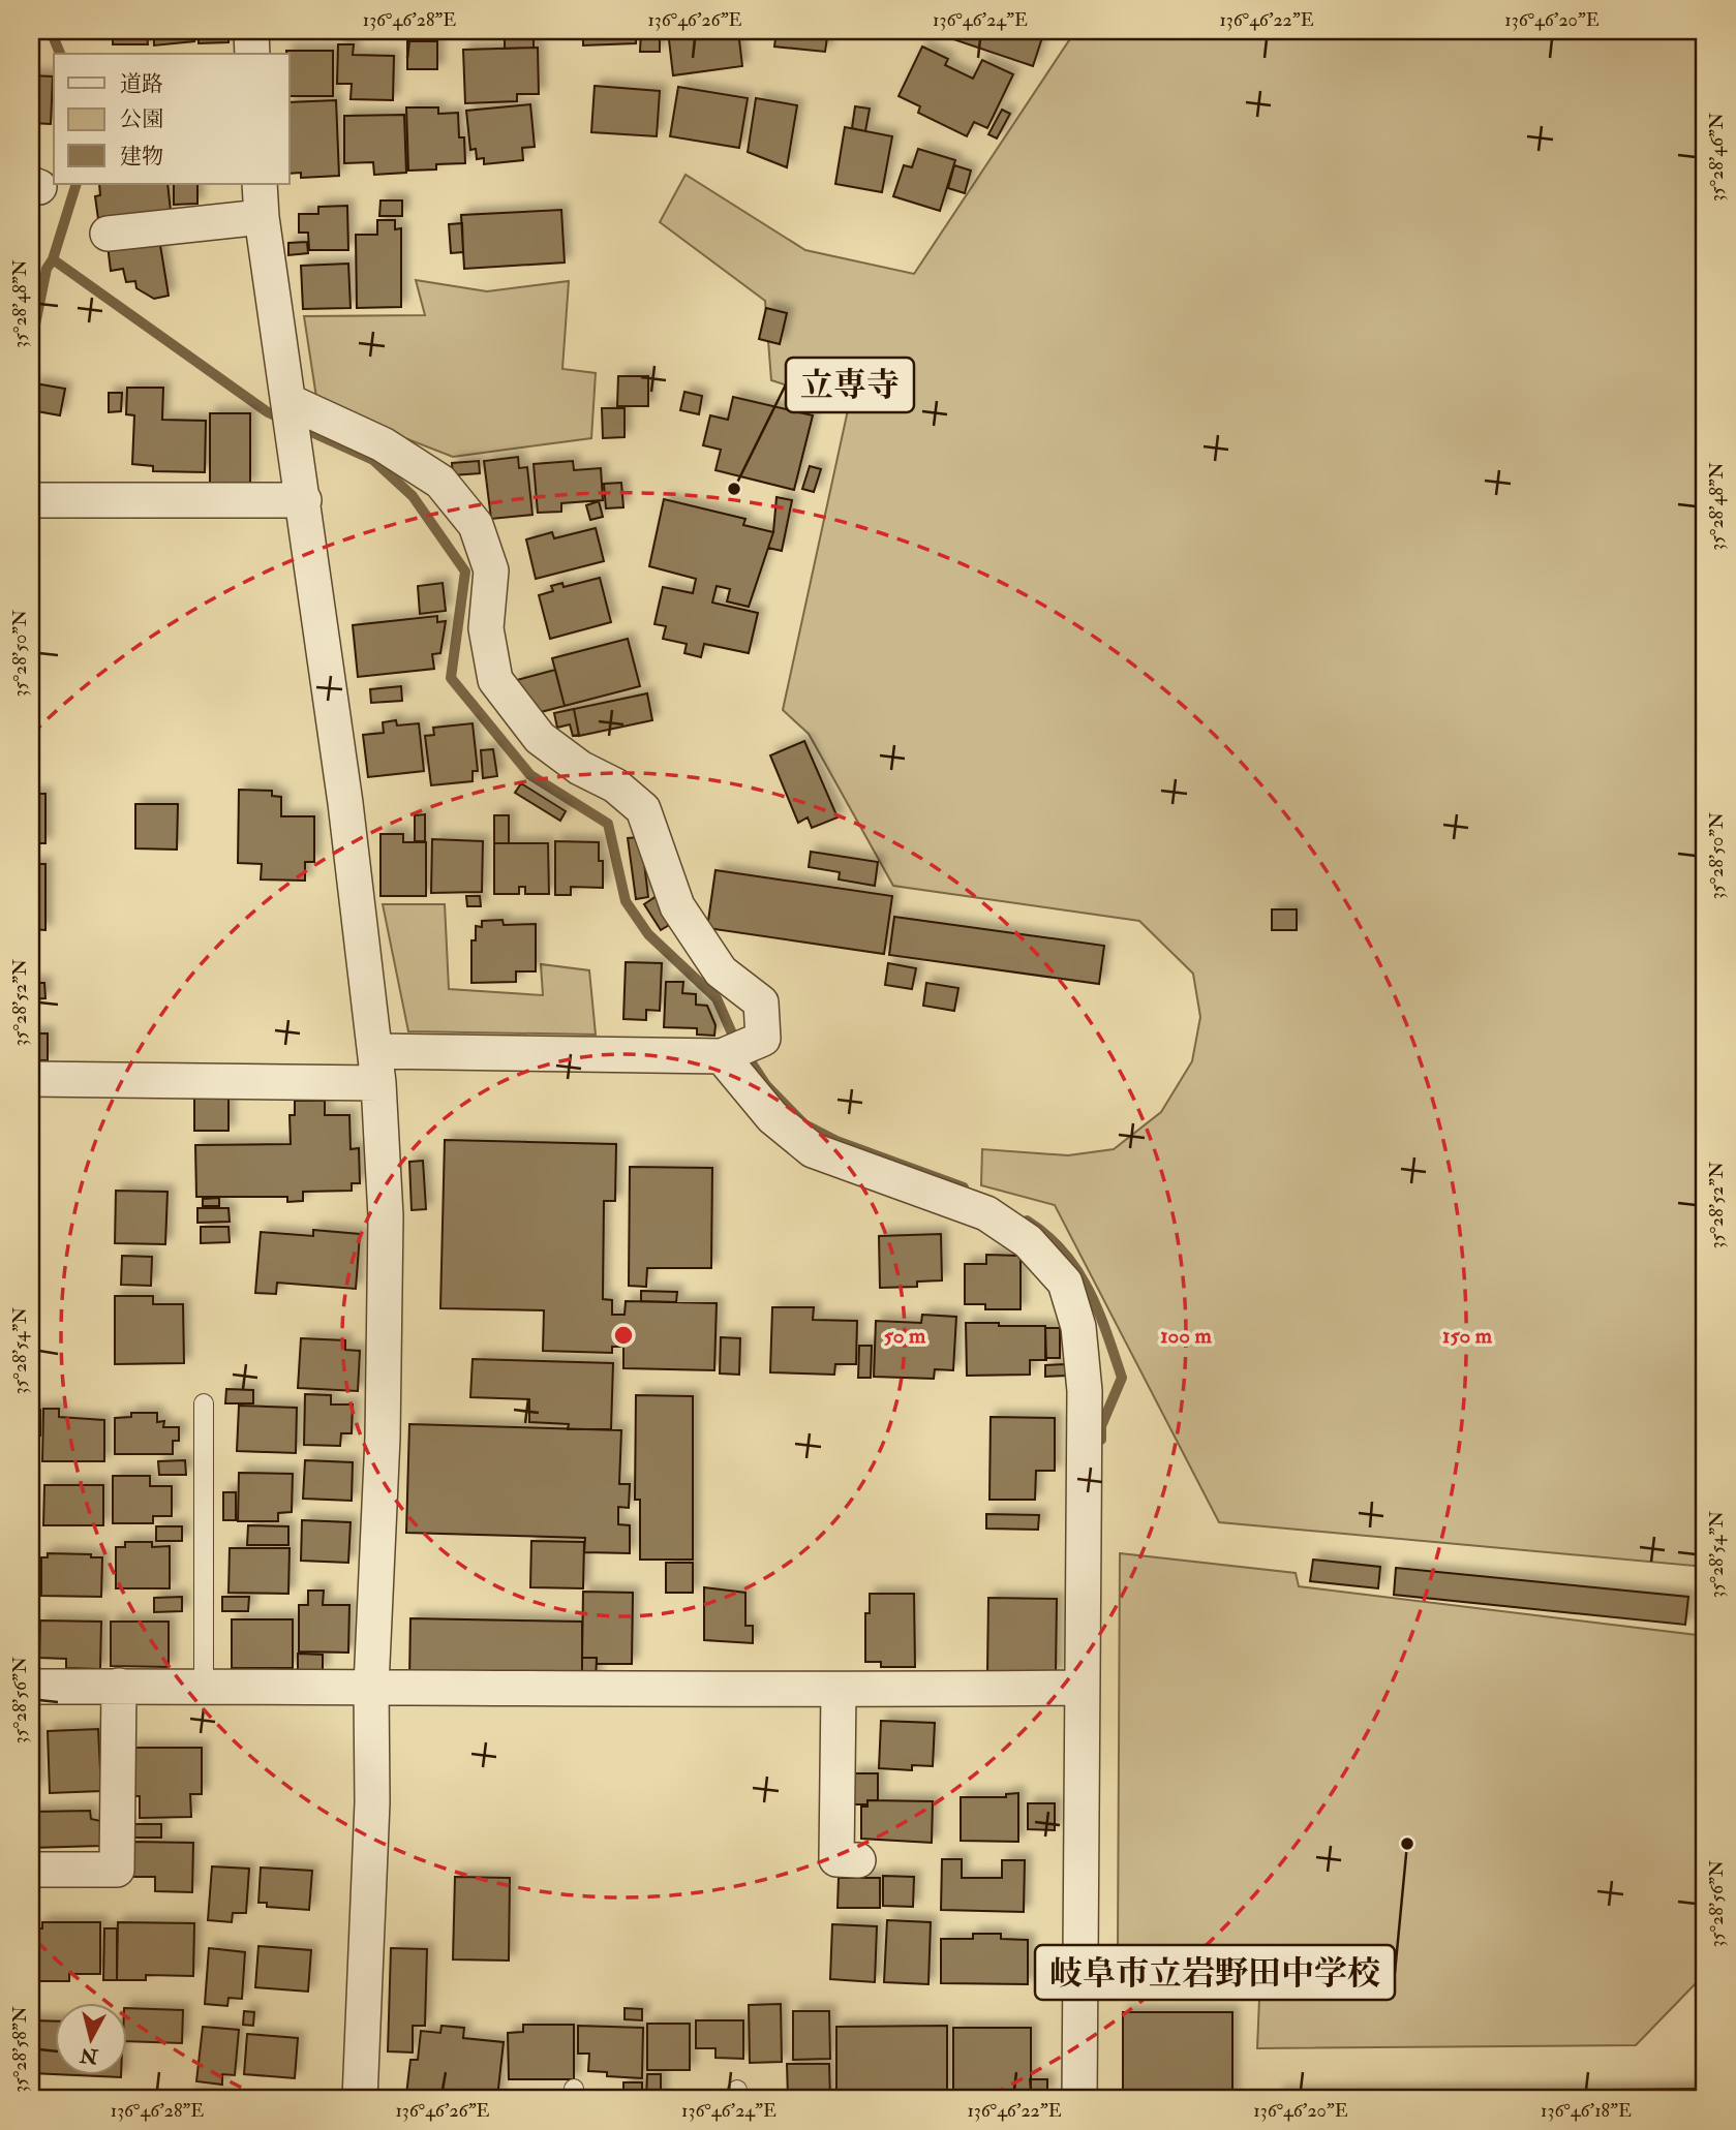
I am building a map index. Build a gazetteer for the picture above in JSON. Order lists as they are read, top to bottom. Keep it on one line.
{"places":["立専寺","岐阜市立岩野田中学校"],"legend":["道路","公園","建物"],"north":"bottom","coordinates":["136°46'28\"E","136°46'26\"E","136°46'24\"E","136°46'22\"E","136°46'20\"E","35°28'46\"N","35°28'48\"N","35°28'50\"N","35°28'52\"N","35°28'54\"N","35°28'56\"N","35°28'58\"N","136°46'18\"E"],"rings":["50 m","100 m","150 m"]}
